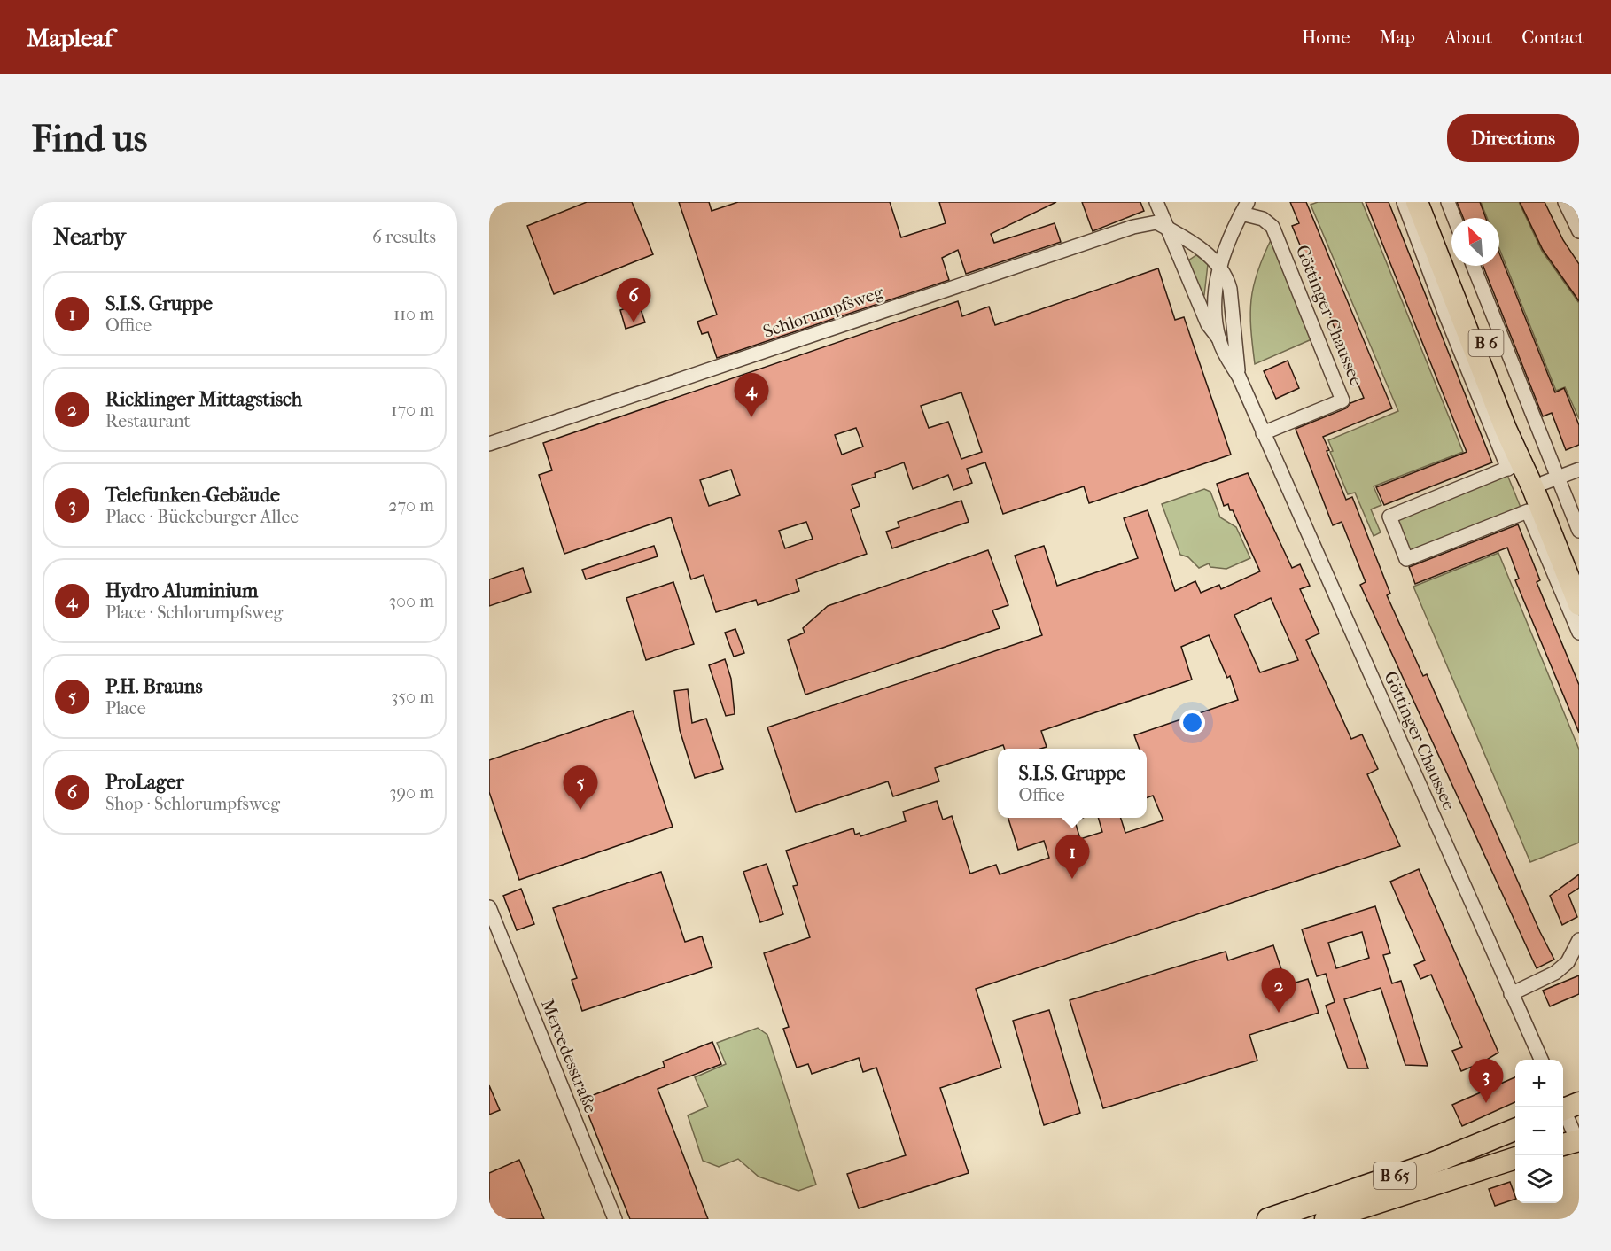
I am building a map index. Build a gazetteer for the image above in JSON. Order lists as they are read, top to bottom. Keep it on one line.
{"streets":{"main road":["B 6","B 65"],"street":["Schlorumpfsweg","Göttinger Chaussee","Mercedesstraße"]},"crossings":[["Schlorumpfsweg","Göttinger Chaussee"]],"north":"top left","page":{"header":"Mapleaf","nav":["Home","Map","About","Contact"],"buttons":"Directions","title":"Find us","heading":["Nearby","6 results"],"list":[{"mark":"1","name":"S.I.S. Gruppe","note":"Office","value":"110 m"},{"mark":"2","name":"Ricklinger Mittagstisch","note":"Restaurant","value":"170 m"},{"mark":"3","name":"Telefunken-Gebäude","note":"Place · Bückeburger Allee","value":"270 m"},{"mark":"4","name":"Hydro Aluminium","note":"Place · Schlorumpfsweg","value":"300 m"},{"mark":"5","name":"P.H. Brauns","note":"Place","value":"350 m"},{"mark":"6","name":"ProLager","note":"Shop · Schlorumpfsweg","value":"390 m"}],"pins":["6","4","5","1","2","3"],"popup":["S.I.S. Gruppe","Office"],"map_buttons":["+","−"]}}
